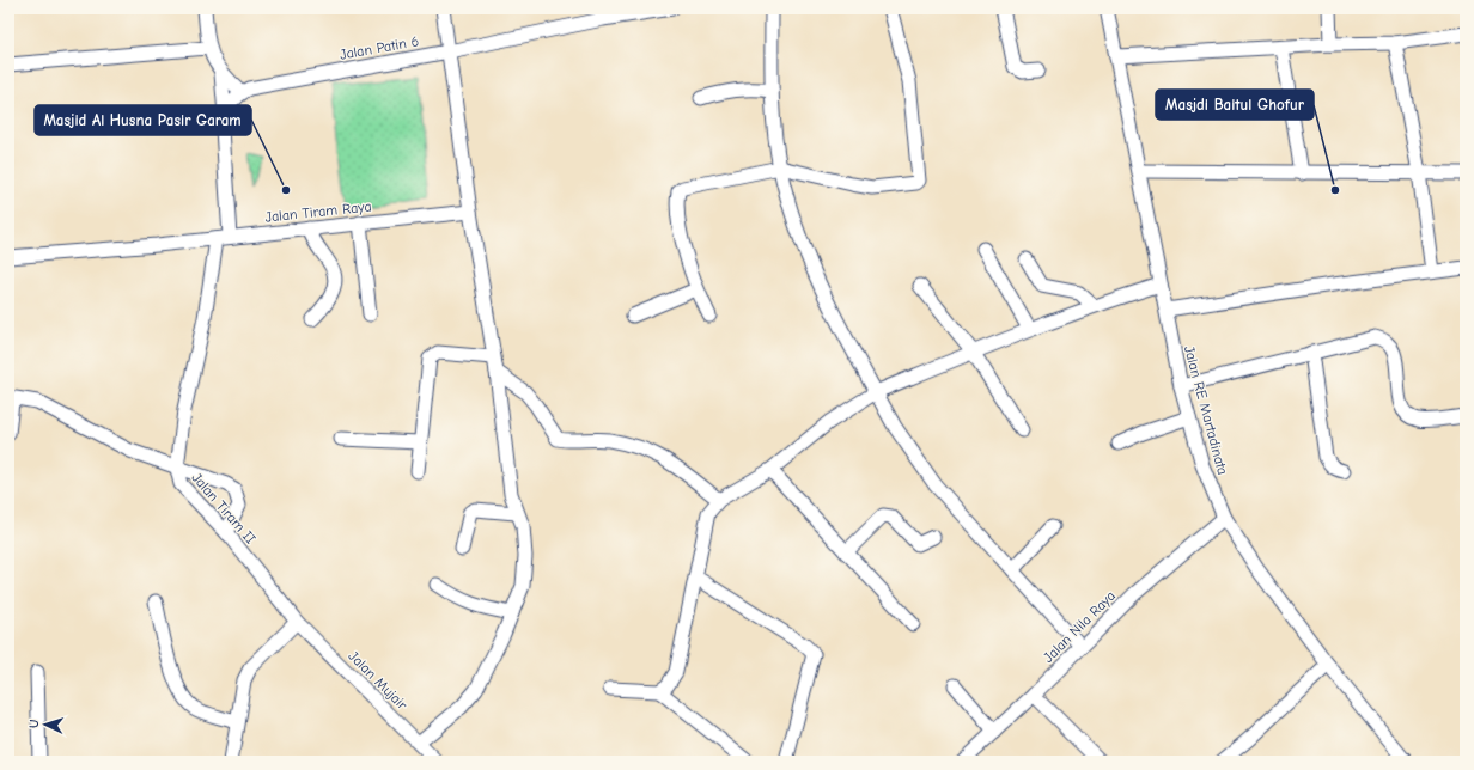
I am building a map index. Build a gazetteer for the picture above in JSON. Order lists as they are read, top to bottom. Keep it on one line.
{"streets":{"street":["Jalan Patin 6","Jalan Tiram Raya","Jalan RE Martadinata","Jalan Tiram II","Jalan Nila Raya","Jalan Mujair"]},"crossings":[["Jalan Tiram Raya","Jalan Tiram II"],["Jalan RE Martadinata","Jalan Nila Raya"],["Jalan Tiram II","Jalan Mujair"]],"places":["Masjid Al Husna Pasir Garam","Masjdi Baitul Ghofur"],"north":"left"}
